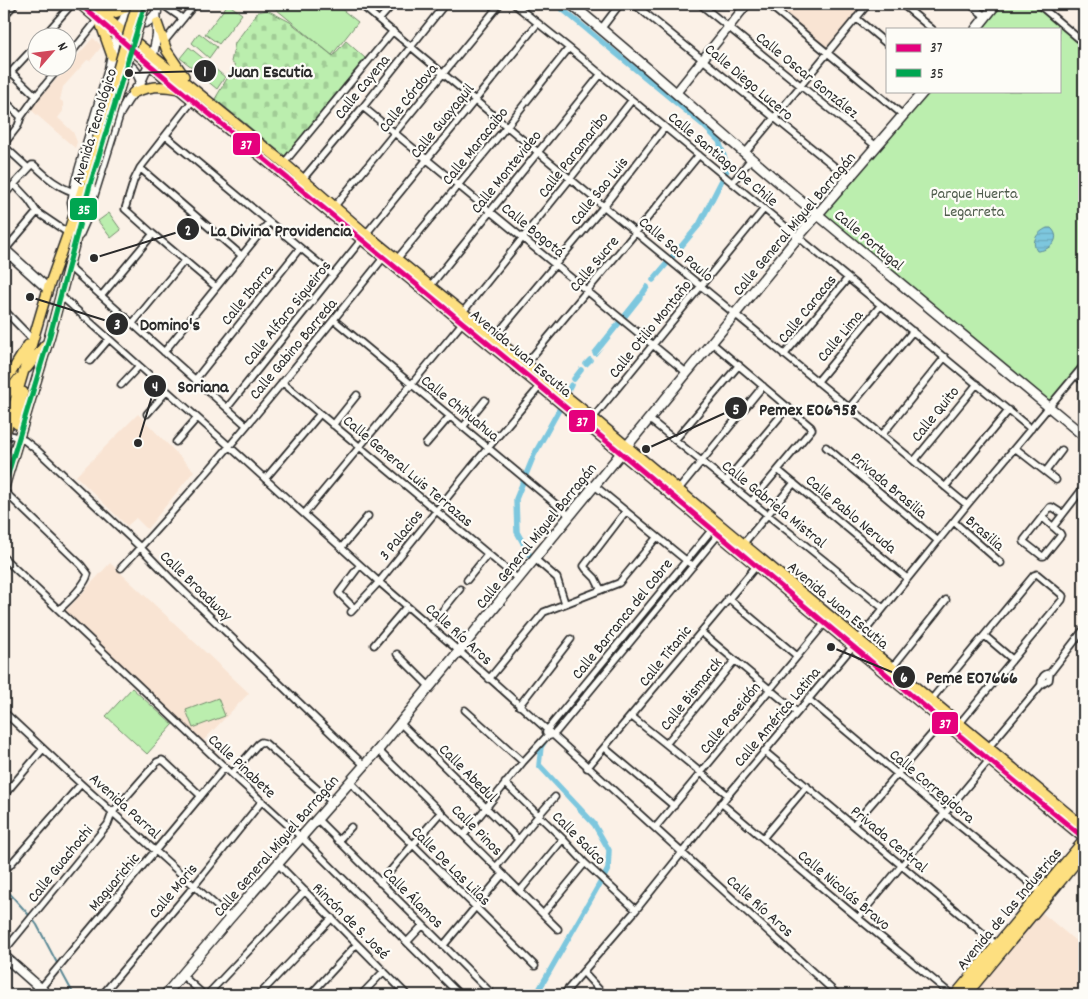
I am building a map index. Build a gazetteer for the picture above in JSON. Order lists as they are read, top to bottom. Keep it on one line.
{"streets":{"main road":["Avenida Tecnológico","Calle General Miguel Barragán","Calle Portugal","Avenida Juan Escutia","Avenida de las Industrias"],"street":["Calle Oscar González","Calle Diego Lucero","Calle Cayena","Calle Córdova","Calle Guayaquil","Calle Maracaibo","Calle Paramaribo","Calle Santiago De Chile","Calle Montevideo","Calle Sao Luis","Calle Bogotá","Calle Sao Paulo","Calle Sucre","Calle Ibarra","Calle Caracas","Calle Alfaro Siqueiros","Calle Otilio Montaño","Calle Lima","Calle Gabino Barreda","Calle Chihuahua","Calle Quito","Calle General Luis Terrazas","Privada Brasilia","Calle Gabriela Mistral","Calle Pablo Neruda","Brasilia","3 Palacios","Calle Broadway","Calle Barranca del Cobre","Calle Río Aros","Calle Titanic","Calle Bismarck","Calle América Latina","Calle Poseidón","Calle Pinabete","Calle Abedul","Calle Corregidora","Avenida Parral","Calle Pinos","Calle Saúco","Privada Central","Calle Guachochi","Calle De Las Lilas","Maguarichic","Calle Nicolás Bravo","Calle Moris","Calle Álamos","Rincón de S. José"]},"crossings":[["Calle Oscar González","Calle General Miguel Barragán"],["Calle Diego Lucero","Calle General Miguel Barragán"],["Calle Cayena","Calle Bogotá"],["Calle Cayena","Calle Sao Paulo"],["Calle Cayena","Avenida Juan Escutia"],["Calle Córdova","Calle Bogotá"],["Calle Córdova","Calle Sao Paulo"],["Calle Córdova","Avenida Juan Escutia"],["Calle Guayaquil","Calle Santiago De Chile"],["Calle Guayaquil","Calle Bogotá"],["Calle Guayaquil","Calle Sao Paulo"],["Calle Guayaquil","Calle Alfaro Siqueiros"],["Calle Guayaquil","Avenida Juan Escutia"],["Avenida Tecnológico","Calle Broadway"],["Avenida Tecnológico","Calle Río Aros"],["Calle Maracaibo","Calle Santiago De Chile"],["Calle Maracaibo","Calle Bogotá"],["Calle Maracaibo","Calle Sao Paulo"],["Calle Maracaibo","Avenida Juan Escutia"],["Calle Paramaribo","Calle Santiago De Chile"],["Calle Paramaribo","Calle Bogotá"],["Calle Paramaribo","Calle Sao Paulo"],["Calle Paramaribo","Avenida Juan Escutia"],["Calle Paramaribo","Calle Chihuahua"],["Calle Paramaribo","Calle General Luis Terrazas"],["Calle Paramaribo","Calle Río Aros"],["Calle Santiago De Chile","Calle Montevideo"],["Calle Santiago De Chile","Calle Sao Luis"],["Calle Santiago De Chile","Calle General Miguel Barragán"],["Calle Santiago De Chile","Calle Sucre"],["Calle Santiago De Chile","Calle Caracas"],["Calle Santiago De Chile","Calle Otilio Montaño"],["Calle Santiago De Chile","Calle Lima"],["Calle Santiago De Chile","Calle Quito"],["Calle Santiago De Chile","Calle América Latina"],["Calle Montevideo","Calle Bogotá"],["Calle Montevideo","Calle Sao Paulo"],["Calle Montevideo","Avenida Juan Escutia"],["Calle Sao Luis","Calle Bogotá"],["Calle Sao Luis","Calle Sao Paulo"],["Calle Sao Luis","Avenida Juan Escutia"],["Calle General Miguel Barragán","Calle Bogotá"],["Calle General Miguel Barragán","Calle Portugal"],["Calle General Miguel Barragán","Calle Sao Paulo"],["Calle General Miguel Barragán","Avenida Juan Escutia"],["Calle General Miguel Barragán","Calle Chihuahua"],["Calle General Miguel Barragán","Calle General Luis Terrazas"],["Calle General Miguel Barragán","Calle Gabriela Mistral"],["Calle General Miguel Barragán","Calle Broadway"],["Calle General Miguel Barragán","Calle Río Aros"],["Calle General Miguel Barragán","Calle Pinabete"],["Calle General Miguel Barragán","Calle Abedul"],["Calle General Miguel Barragán","Avenida Parral"],["Calle General Miguel Barragán","Calle Pinos"],["Calle General Miguel Barragán","Calle De Las Lilas"],["Calle General Miguel Barragán","Calle Álamos"],["Calle General Miguel Barragán","Rincón de S. José"],["Calle Bogotá","Calle Sucre"],["Calle Bogotá","Calle Otilio Montaño"],["Calle Portugal","Calle América Latina"],["Calle Sao Paulo","Calle Sucre"],["Calle Sao Paulo","Calle Caracas"],["Calle Sao Paulo","Calle Otilio Montaño"],["Calle Sao Paulo","Calle Lima"],["Calle Sao Paulo","Calle Quito"],["Calle Sao Paulo","Calle América Latina"],["Calle Sucre","Avenida Juan Escutia"],["Calle Alfaro Siqueiros","Avenida Juan Escutia"],["Calle Otilio Montaño","Avenida Juan Escutia"],["Calle Gabino Barreda","Avenida Juan Escutia"],["Calle Gabino Barreda","Calle Chihuahua"],["Calle Gabino Barreda","Calle General Luis Terrazas"],["Calle Gabino Barreda","Calle Broadway"],["Calle Gabino Barreda","Calle Río Aros"],["Avenida Juan Escutia","3 Palacios"],["Avenida Juan Escutia","Calle Barranca del Cobre"],["Avenida Juan Escutia","Calle Titanic"],["Avenida Juan Escutia","Calle América Latina"],["Avenida Juan Escutia","Calle Poseidón"],["Avenida Juan Escutia","Avenida de las Industrias"],["Calle Chihuahua","3 Palacios"],["Calle General Luis Terrazas","3 Palacios"],["Privada Brasilia","Calle América Latina"],["Calle Gabriela Mistral","Calle América Latina"],["Calle Pablo Neruda","Calle América Latina"],["Brasilia","Calle América Latina"],["3 Palacios","Calle Río Aros"],["Calle Barranca del Cobre","Calle Río Aros"],["Calle Río Aros","Calle Titanic"],["Calle Río Aros","Calle América Latina"],["Calle Río Aros","Calle Poseidón"],["Calle América Latina","Calle Corregidora"],["Calle América Latina","Calle Saúco"],["Calle América Latina","Privada Central"],["Calle América Latina","Calle Nicolás Bravo"],["Calle Pinabete","Maguarichic"],["Calle Pinabete","Calle Moris"],["Calle Corregidora","Avenida de las Industrias"],["Avenida Parral","Calle Guachochi"],["Avenida Parral","Maguarichic"],["Avenida Parral","Calle Moris"],["Privada Central","Avenida de las Industrias"],["Calle Guachochi","Maguarichic"],["Calle Nicolás Bravo","Avenida de las Industrias"]],"parks":["Parque Huerta Legarreta"],"places":["Juan Escutia","La Divina Providencia","Domino's","Soriana","Pemex E06958","Peme E07666"],"lines":["transit line 37","transit line 35"],"legend":["37","35"],"north":"top right"}
